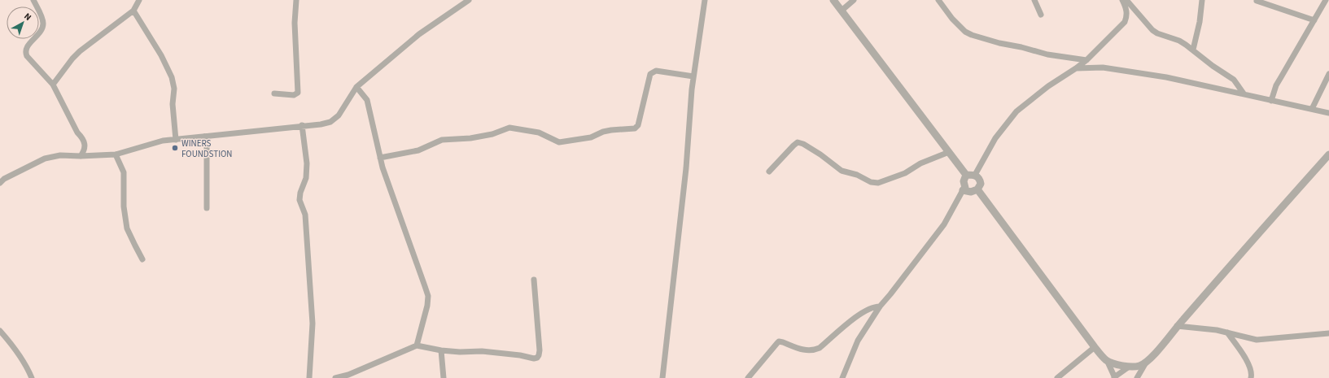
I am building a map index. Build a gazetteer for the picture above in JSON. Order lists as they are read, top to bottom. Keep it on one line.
{"places":["WINERS FOUNDSTION"],"north":"top right"}
